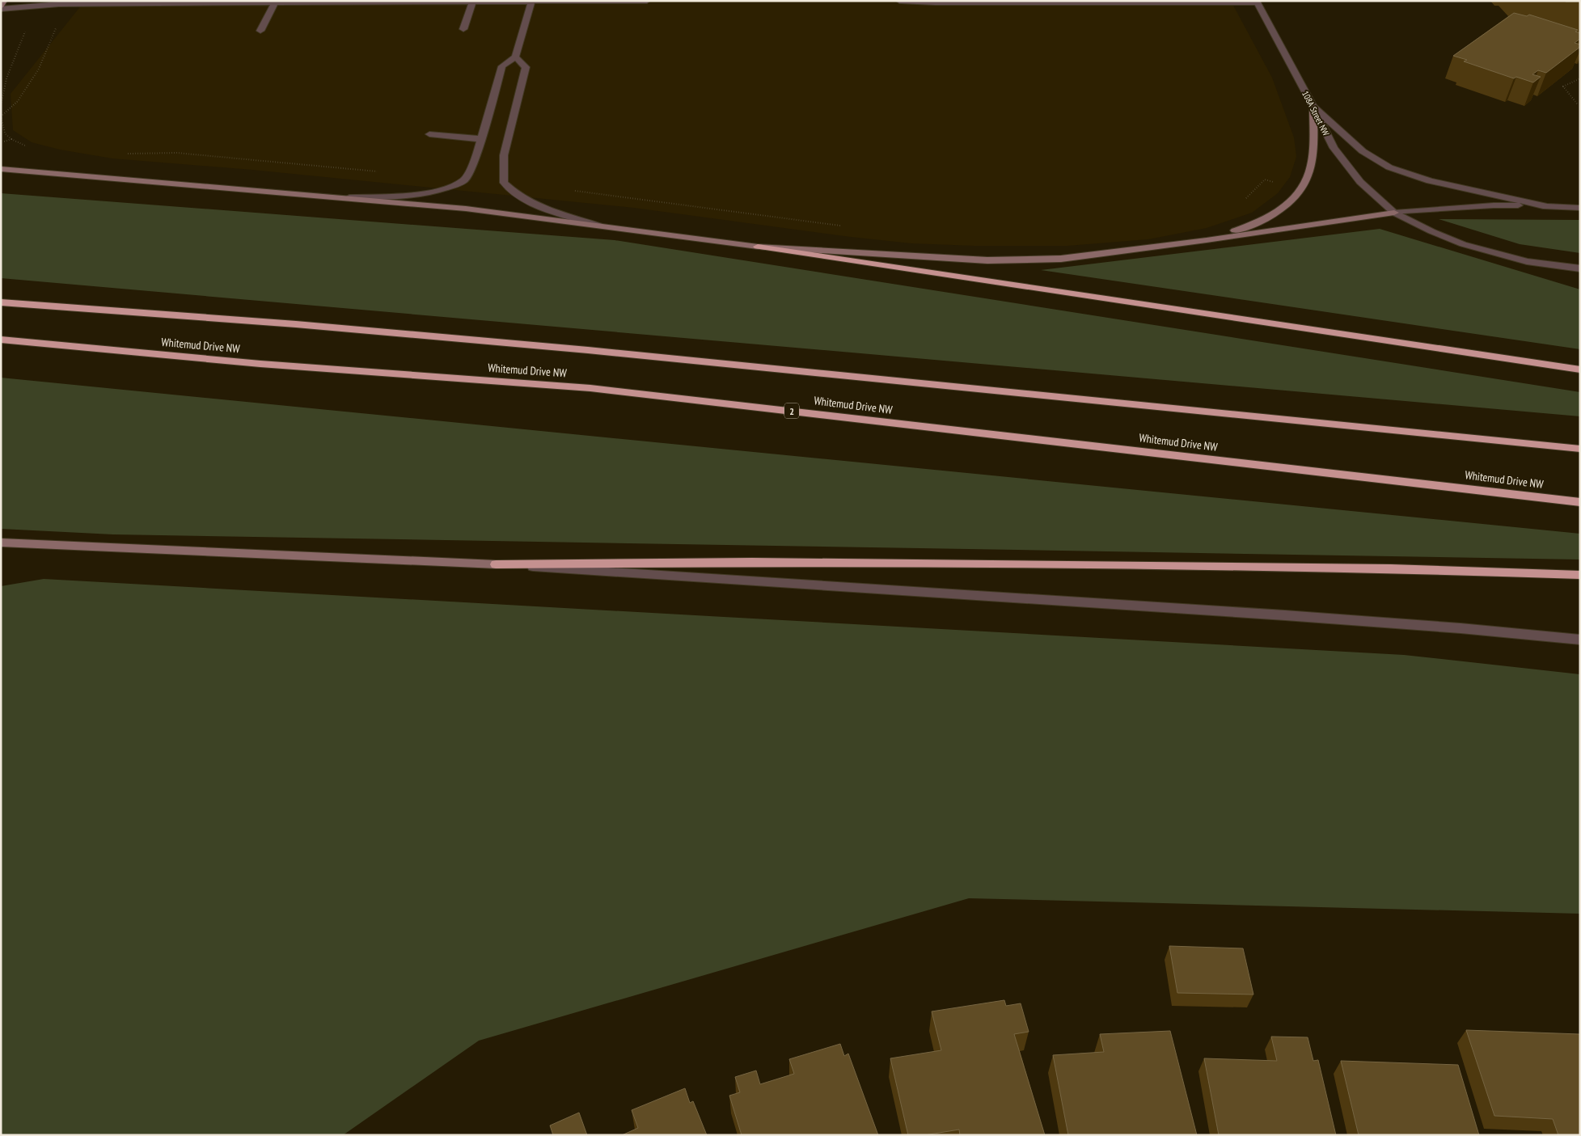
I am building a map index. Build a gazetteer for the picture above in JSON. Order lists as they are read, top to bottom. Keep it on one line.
{"streets":{"highway":["Whitemud Drive NW","2"],"street":["108A Street NW"]}}
